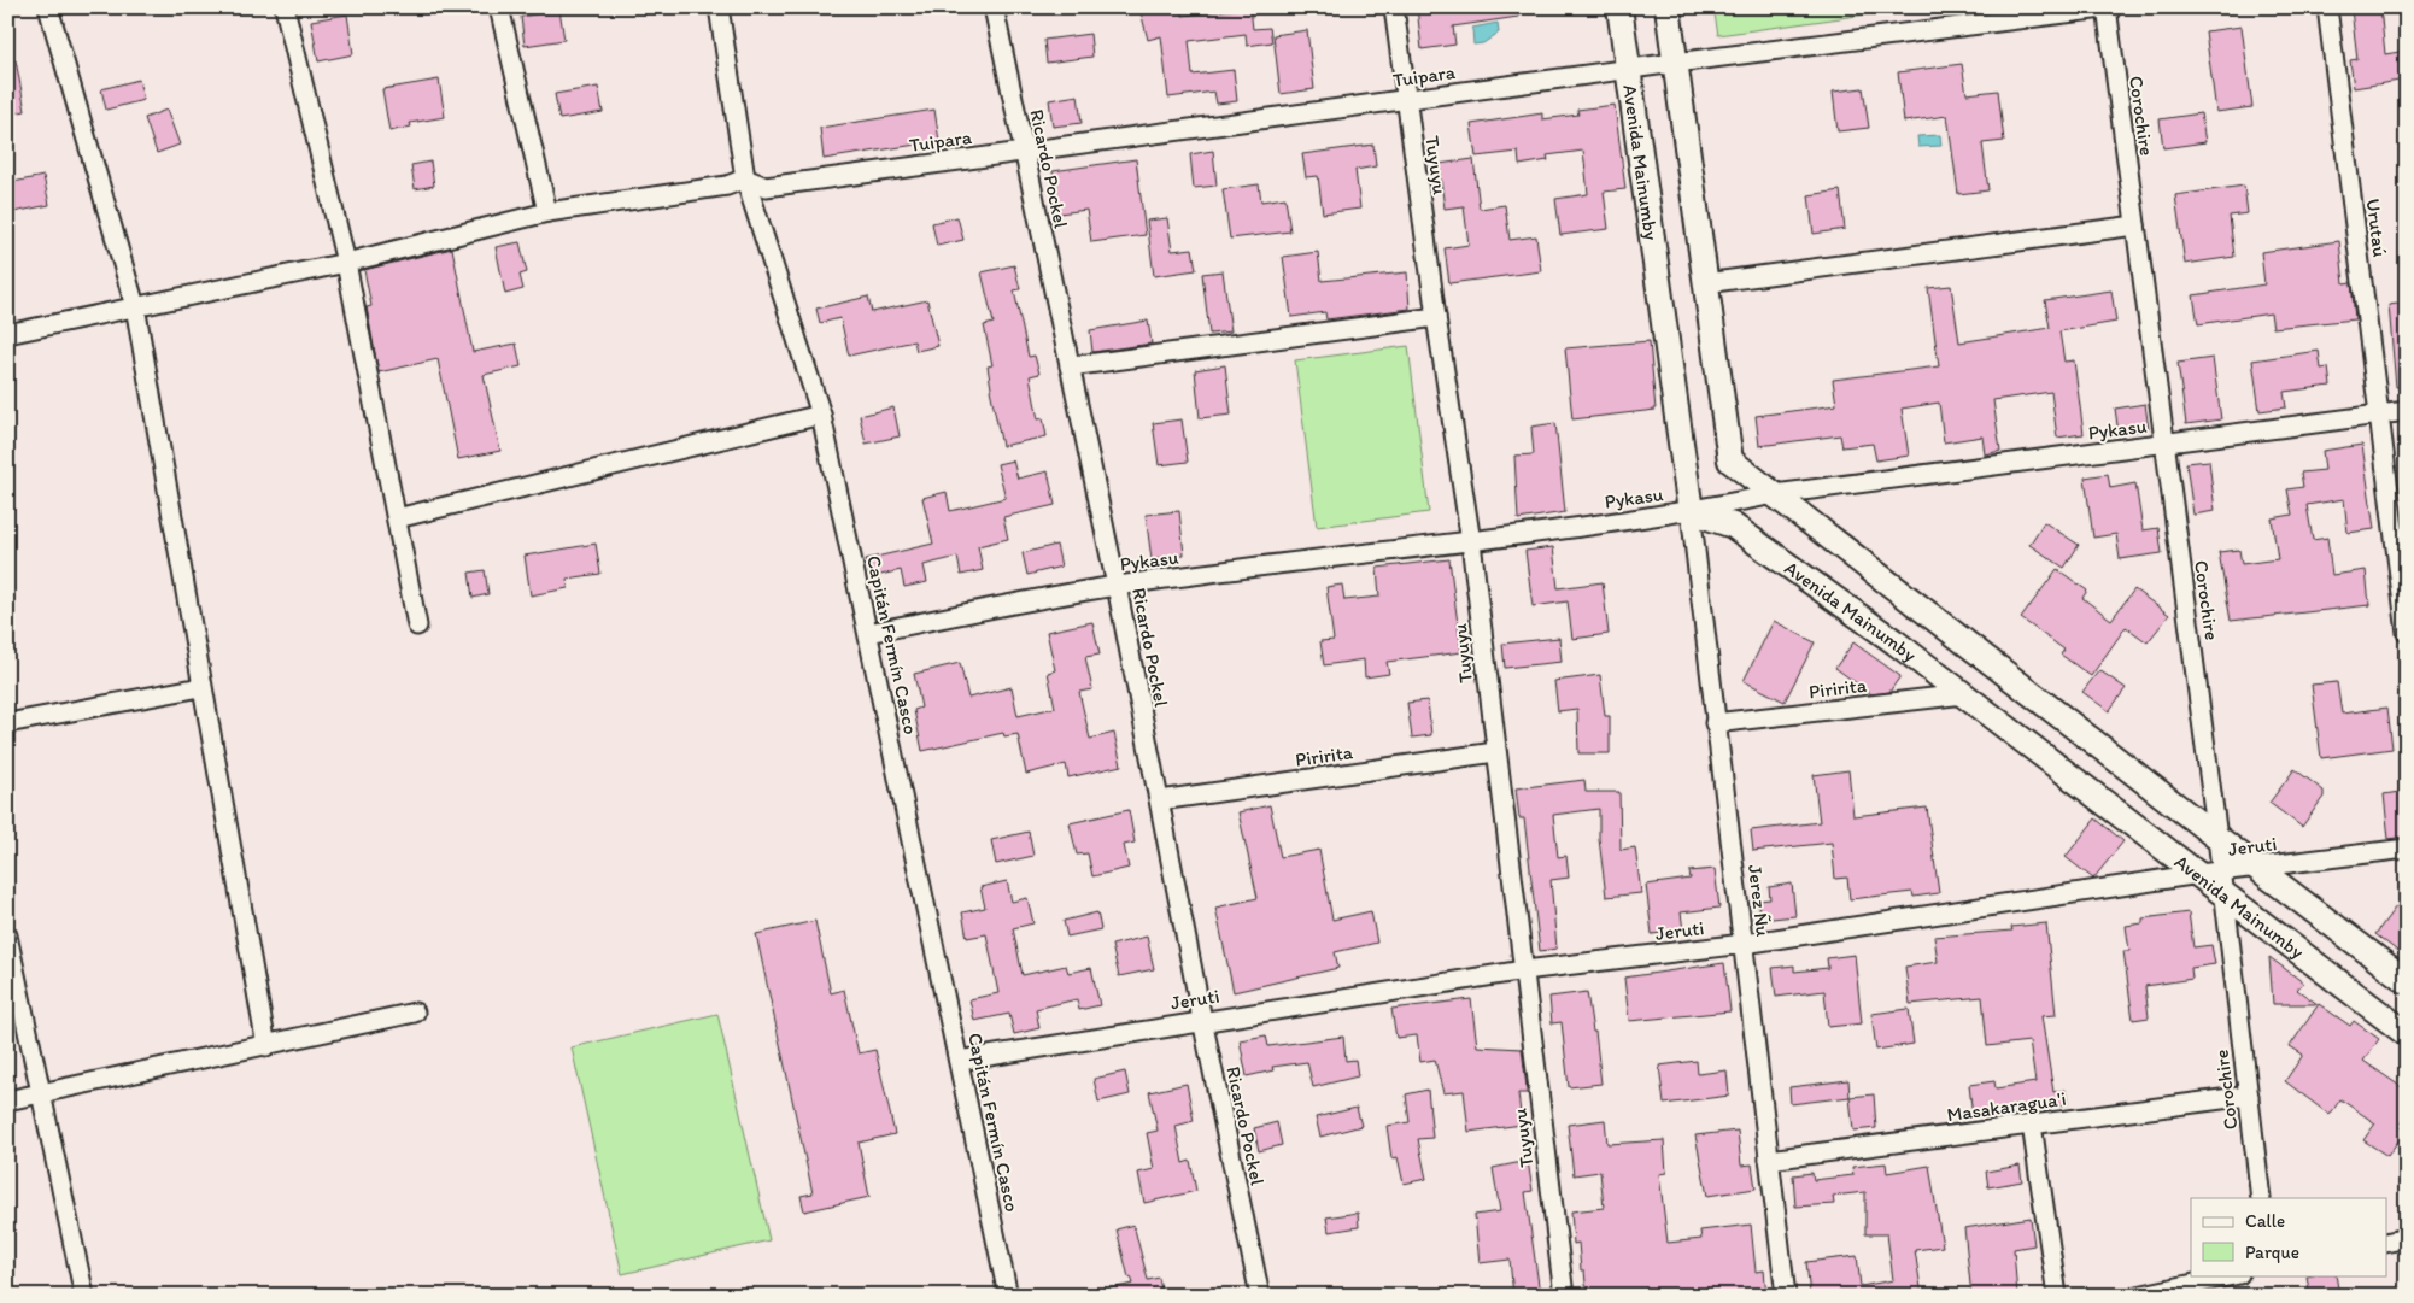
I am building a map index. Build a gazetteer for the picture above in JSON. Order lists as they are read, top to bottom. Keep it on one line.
{"streets":{"street":["Tuipara","Corochire","Avenida Mainumby","Tuyuyu","Ricardo Pockel","Urutaú","Pykasu","Capitán Fermín Casco","Piririta","Jeruti","Jerez Ñu","Masakaragua'i"]},"crossings":[["Tuipara","Corochire"],["Tuipara","Avenida Mainumby"],["Tuipara","Tuyuyu"],["Tuipara","Ricardo Pockel"],["Tuipara","Capitán Fermín Casco"],["Corochire","Avenida Mainumby"],["Corochire","Pykasu"],["Corochire","Jeruti"],["Corochire","Masakaragua'i"],["Avenida Mainumby","Pykasu"],["Avenida Mainumby","Piririta"],["Avenida Mainumby","Jeruti"],["Avenida Mainumby","Jerez Ñu"],["Tuyuyu","Pykasu"],["Tuyuyu","Piririta"],["Tuyuyu","Jeruti"],["Ricardo Pockel","Pykasu"],["Ricardo Pockel","Piririta"],["Ricardo Pockel","Jeruti"],["Urutaú","Pykasu"],["Pykasu","Capitán Fermín Casco"],["Pykasu","Jerez Ñu"],["Capitán Fermín Casco","Jeruti"],["Piririta","Jerez Ñu"],["Jeruti","Jerez Ñu"],["Jerez Ñu","Masakaragua'i"]],"legend":["Calle","Parque"]}
